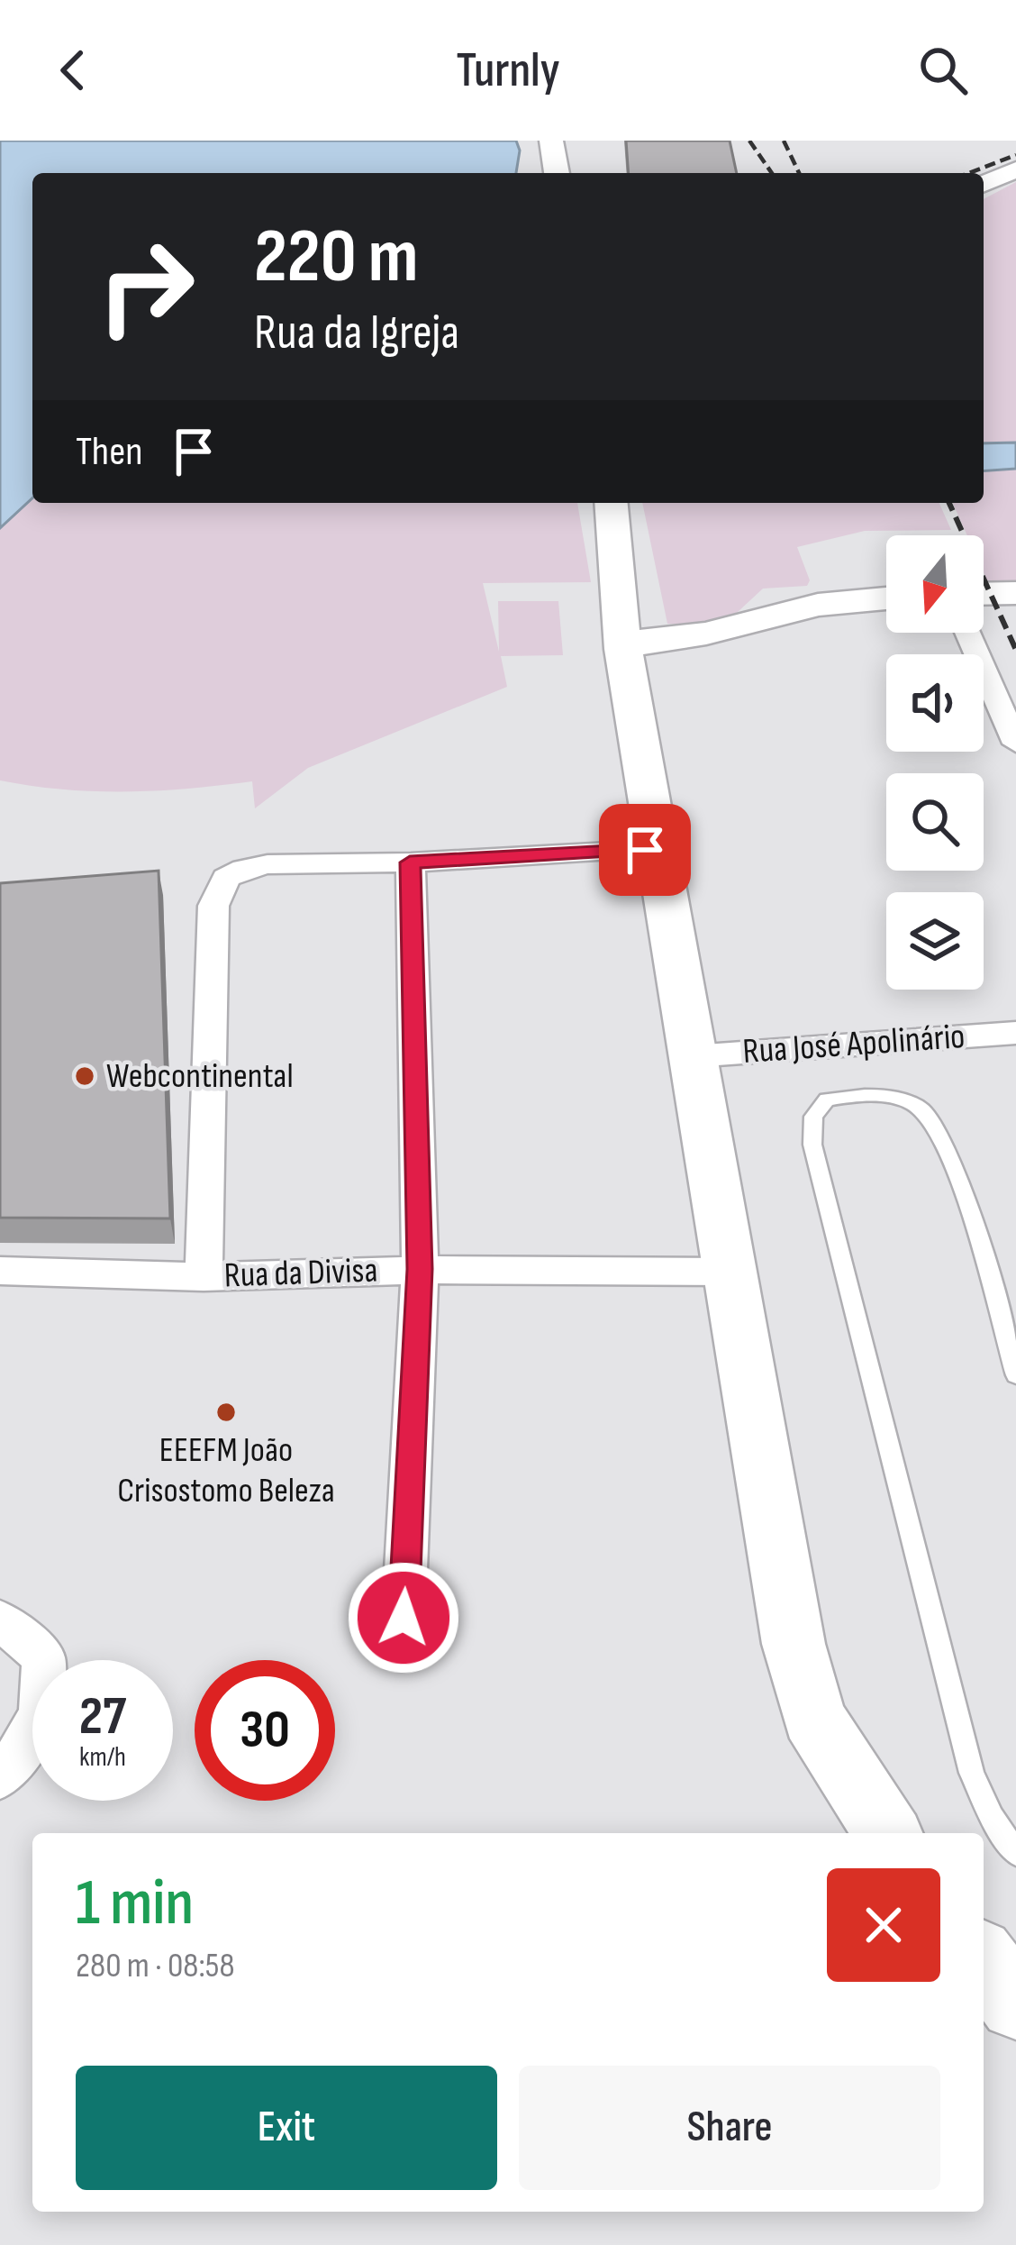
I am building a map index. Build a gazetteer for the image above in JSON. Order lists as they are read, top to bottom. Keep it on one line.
{"streets":{"street":["Rua José Apolinário","Rua da Divisa"]},"places":["Webcontinental","EEEFM João Crisostomo Beleza"],"north":"bottom","page":{"header":"Turnly","turn":["220 m","Rua da Igreja"],"then":"Then","speed":"27 km/h","limit":"30","heading":["1 min","280 m · 08:58"],"buttons":["Exit","Share"]}}
